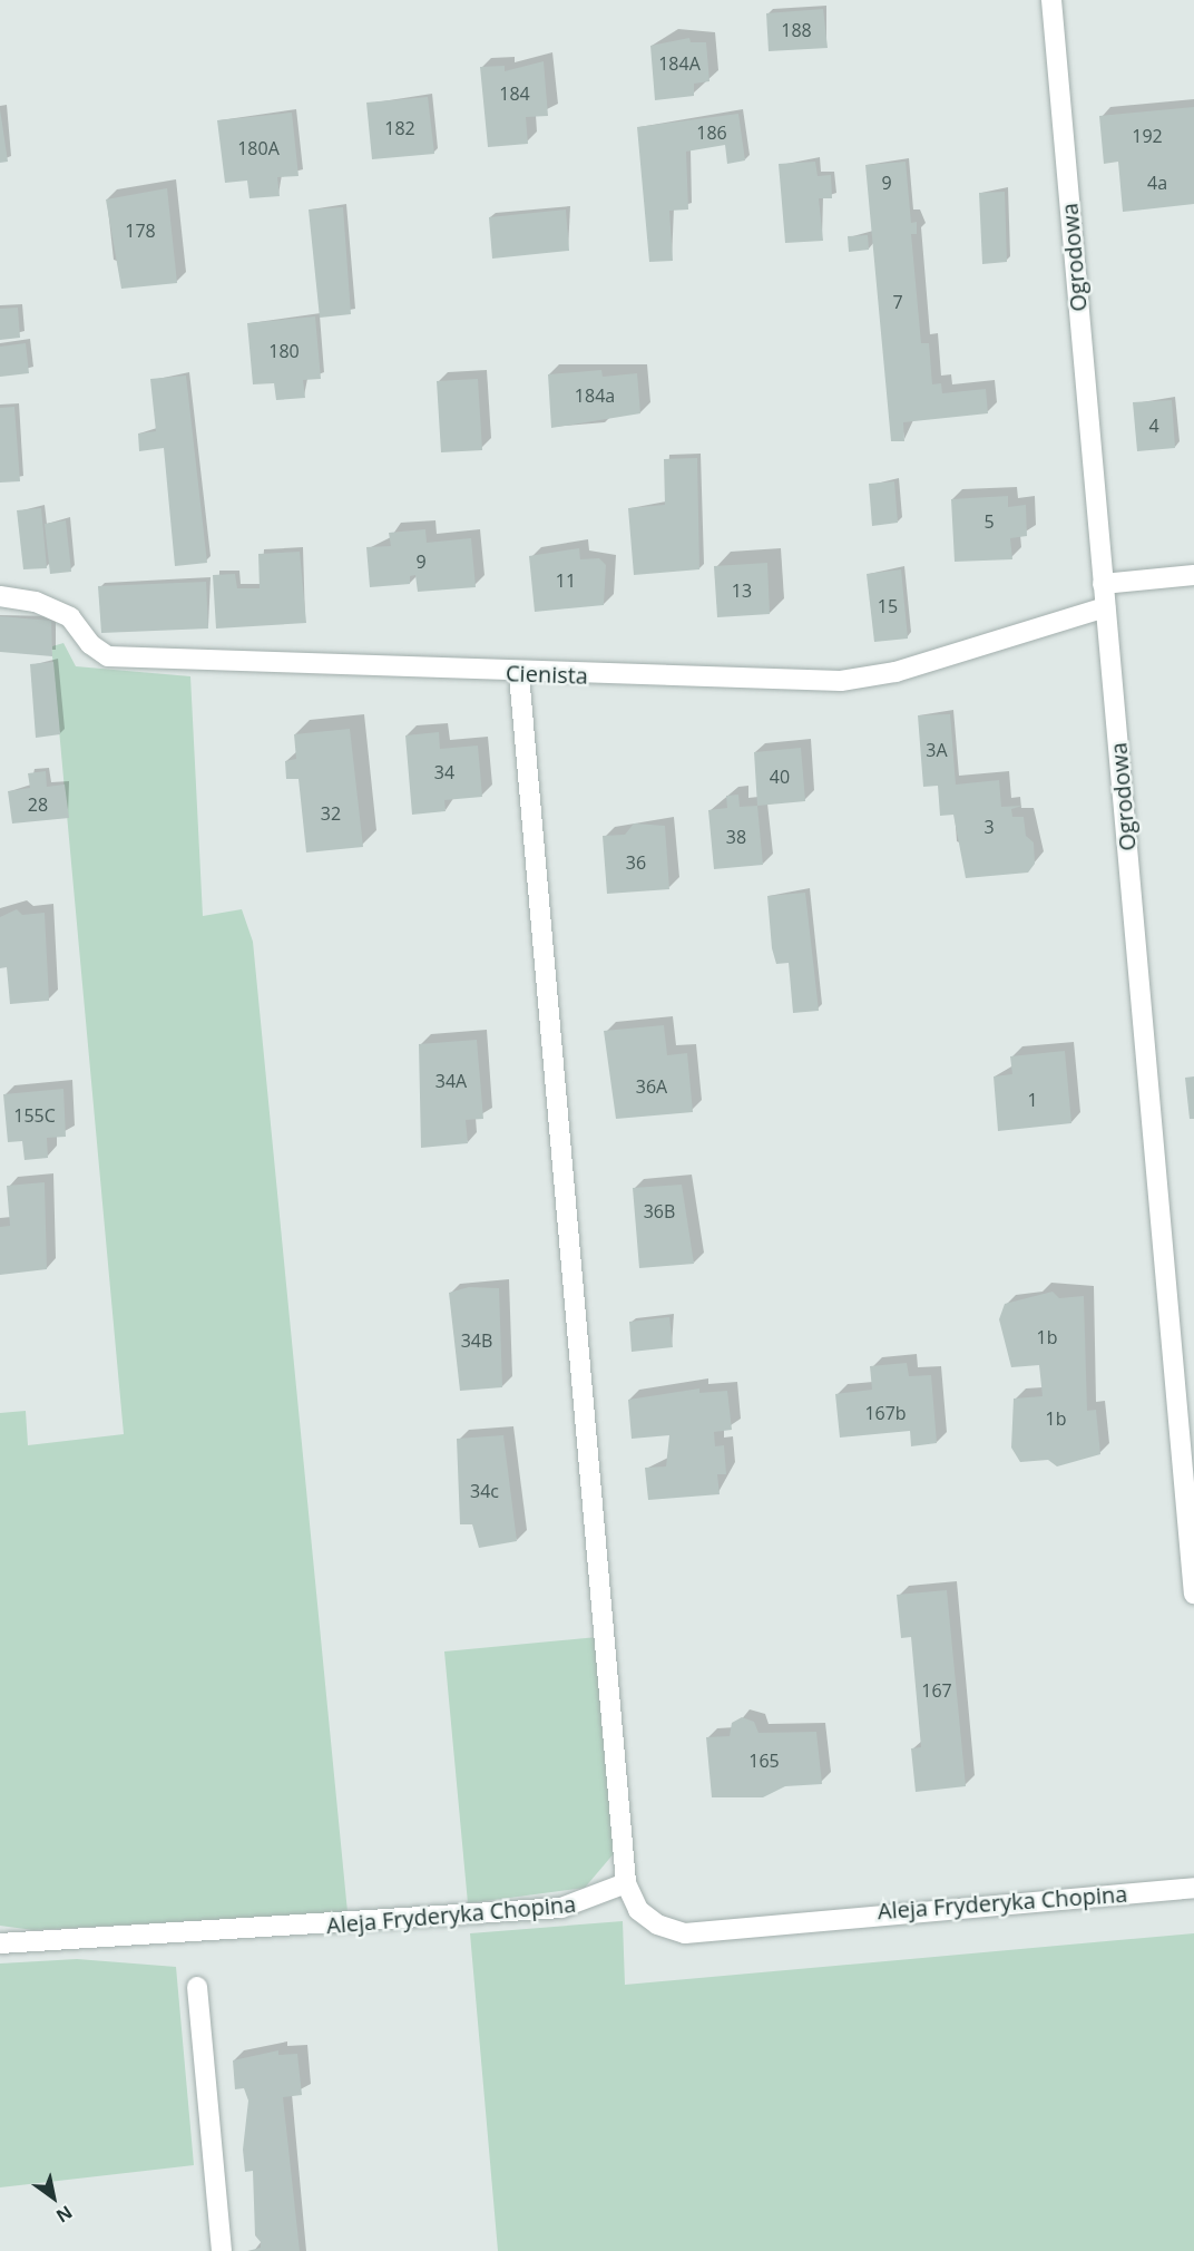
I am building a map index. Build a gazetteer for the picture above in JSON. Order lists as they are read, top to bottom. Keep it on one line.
{"streets":{"street":["Ogrodowa","Cienista","Aleja Fryderyka Chopina"]},"crossings":[["Ogrodowa","Cienista"]],"house_numbers":["188","184A","184","182","186","192","180A","9","4a","178","7","180","184a","4","5","9","11","13","15","3A","34","40","28","32","3","38","36","34A","36A","1","155C","36B","1b","34B","167b","1b","34c","167","165"],"north":"bottom right"}
